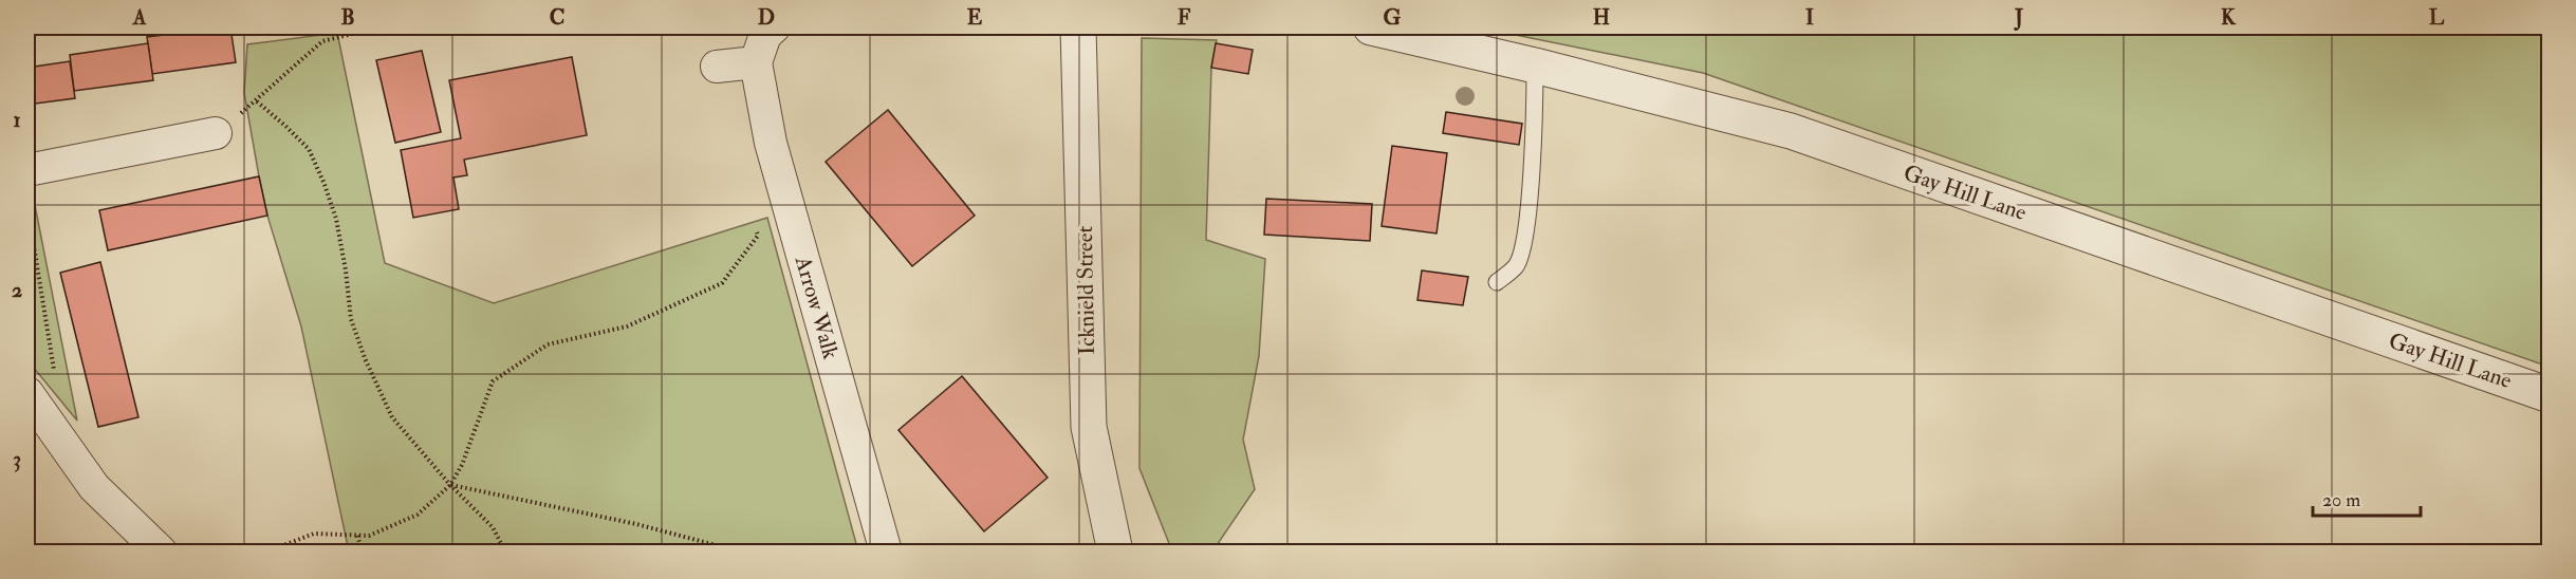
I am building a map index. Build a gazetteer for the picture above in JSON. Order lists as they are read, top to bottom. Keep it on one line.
{"streets":{"street":["Gay Hill Lane","Icknield Street","Arrow Walk"]},"scale_bar":"20 m","grid":{"columns":["A","B","C","D","E","F","G","H","I","J","K","L"],"rows":["1","2","3"]}}
